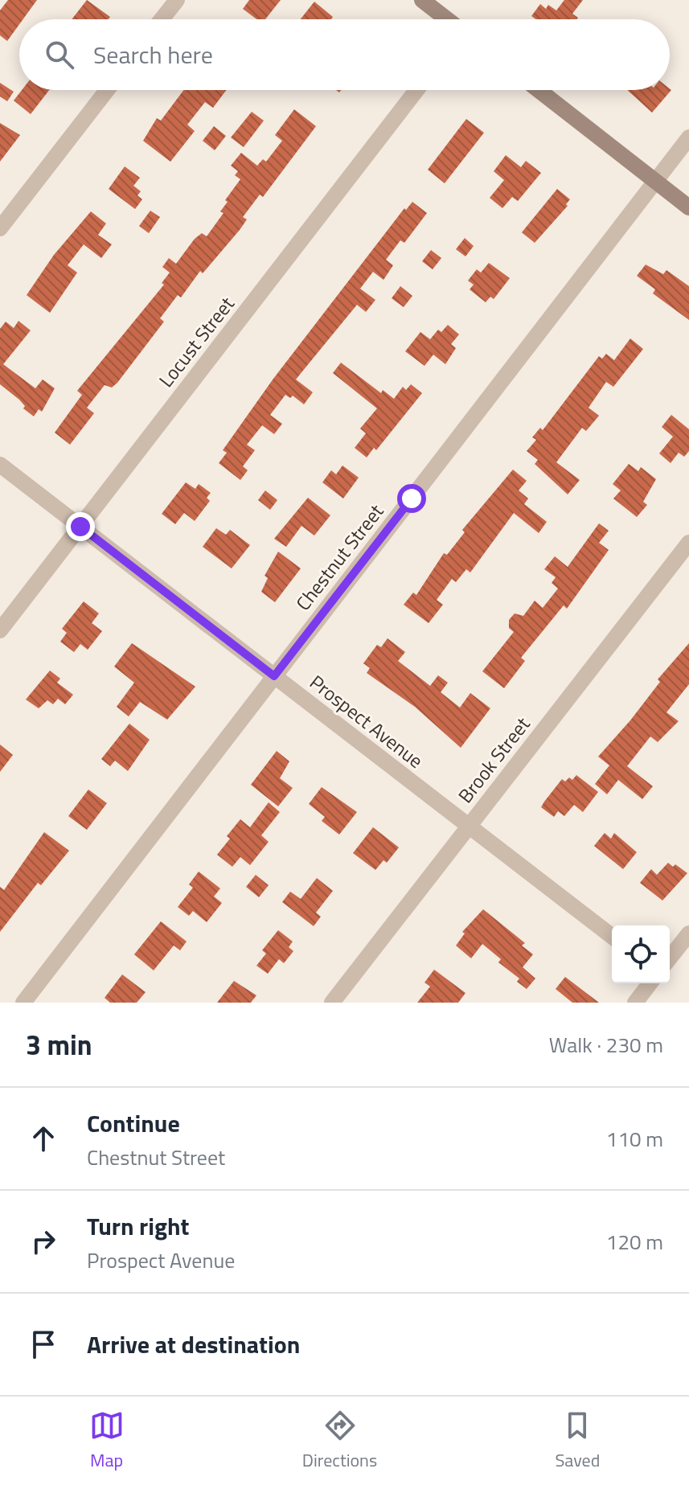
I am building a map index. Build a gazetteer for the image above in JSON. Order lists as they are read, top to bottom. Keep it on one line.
{"streets":{"street":["Locust Street","Chestnut Street","Prospect Avenue","Brook Street"]},"crossings":[["Locust Street","Prospect Avenue"],["Chestnut Street","Prospect Avenue"],["Prospect Avenue","Brook Street"]],"page":{"search":"Search here","heading":["3 min","Walk · 230 m"],"list":[["Continue","Chestnut Street","110 m"],["Turn right","Prospect Avenue","120 m"],"Arrive at destination"],"nav":["Map","Directions","Saved"]}}
